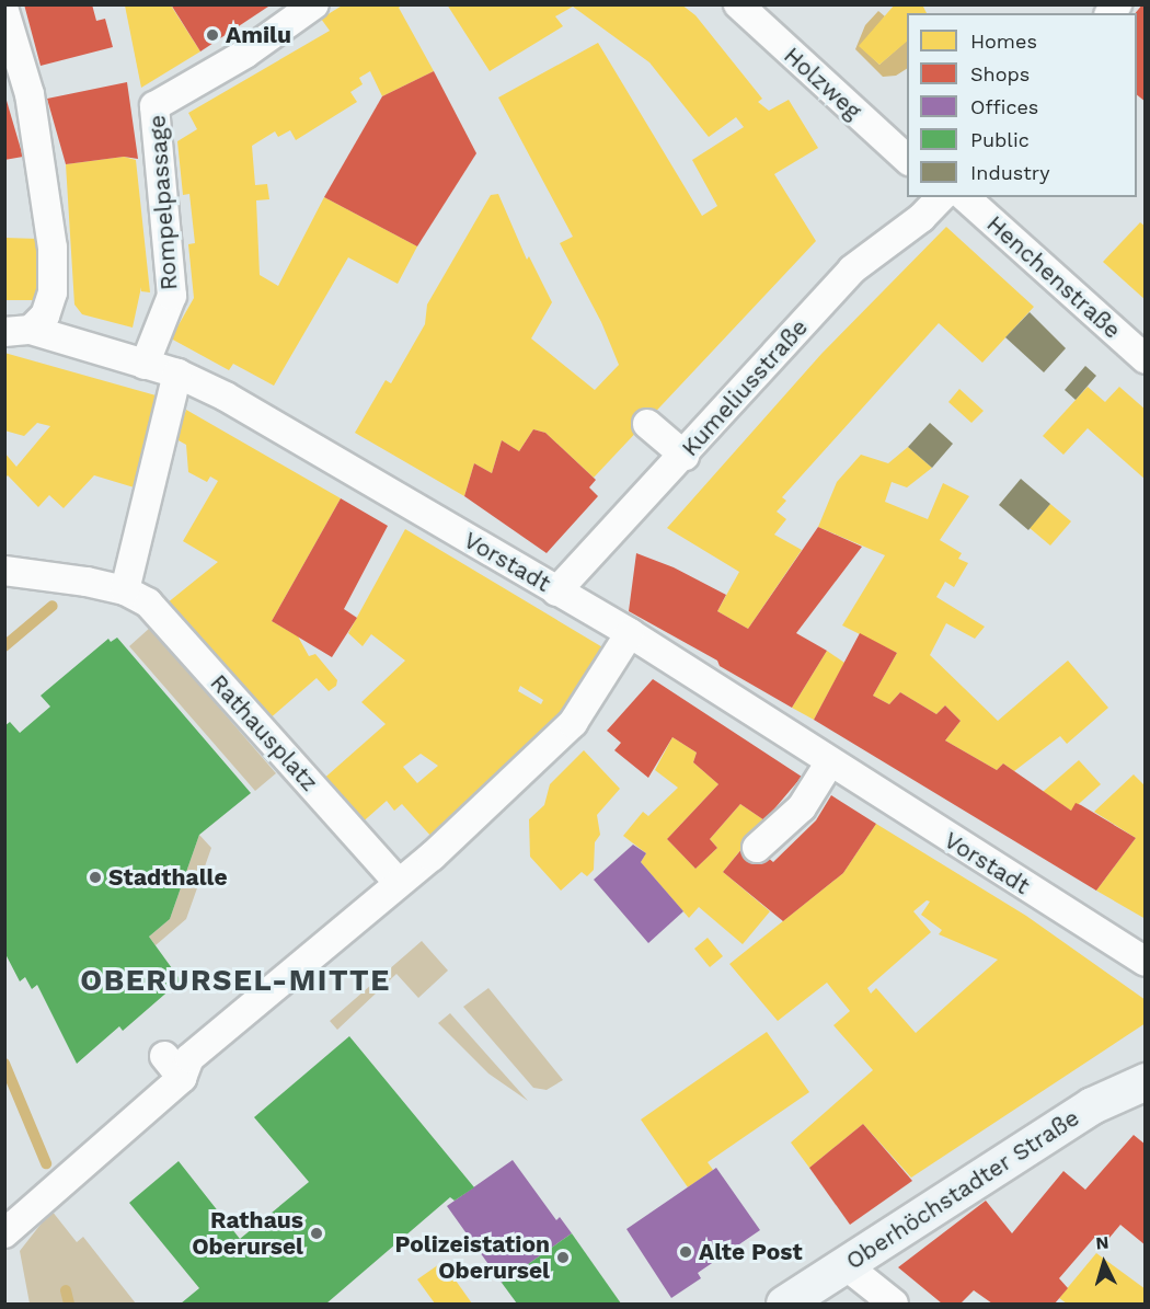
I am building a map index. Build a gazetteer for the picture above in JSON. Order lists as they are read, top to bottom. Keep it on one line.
{"streets":{"main road":["Oberhöchstadter Straße"],"street":["Holzweg","Rompelpassage","Henchenstraße","Kumeliusstraße","Vorstadt","Rathausplatz"]},"crossings":[["Rompelpassage","Vorstadt"],["Kumeliusstraße","Vorstadt"]],"districts":["OBERURSEL-MITTE"],"places":["Amilu","Stadthalle","Rathaus Oberursel","Alte Post","Polizeistation Oberursel"],"legend":["Homes","Shops","Offices","Public","Industry"],"north":"top"}
